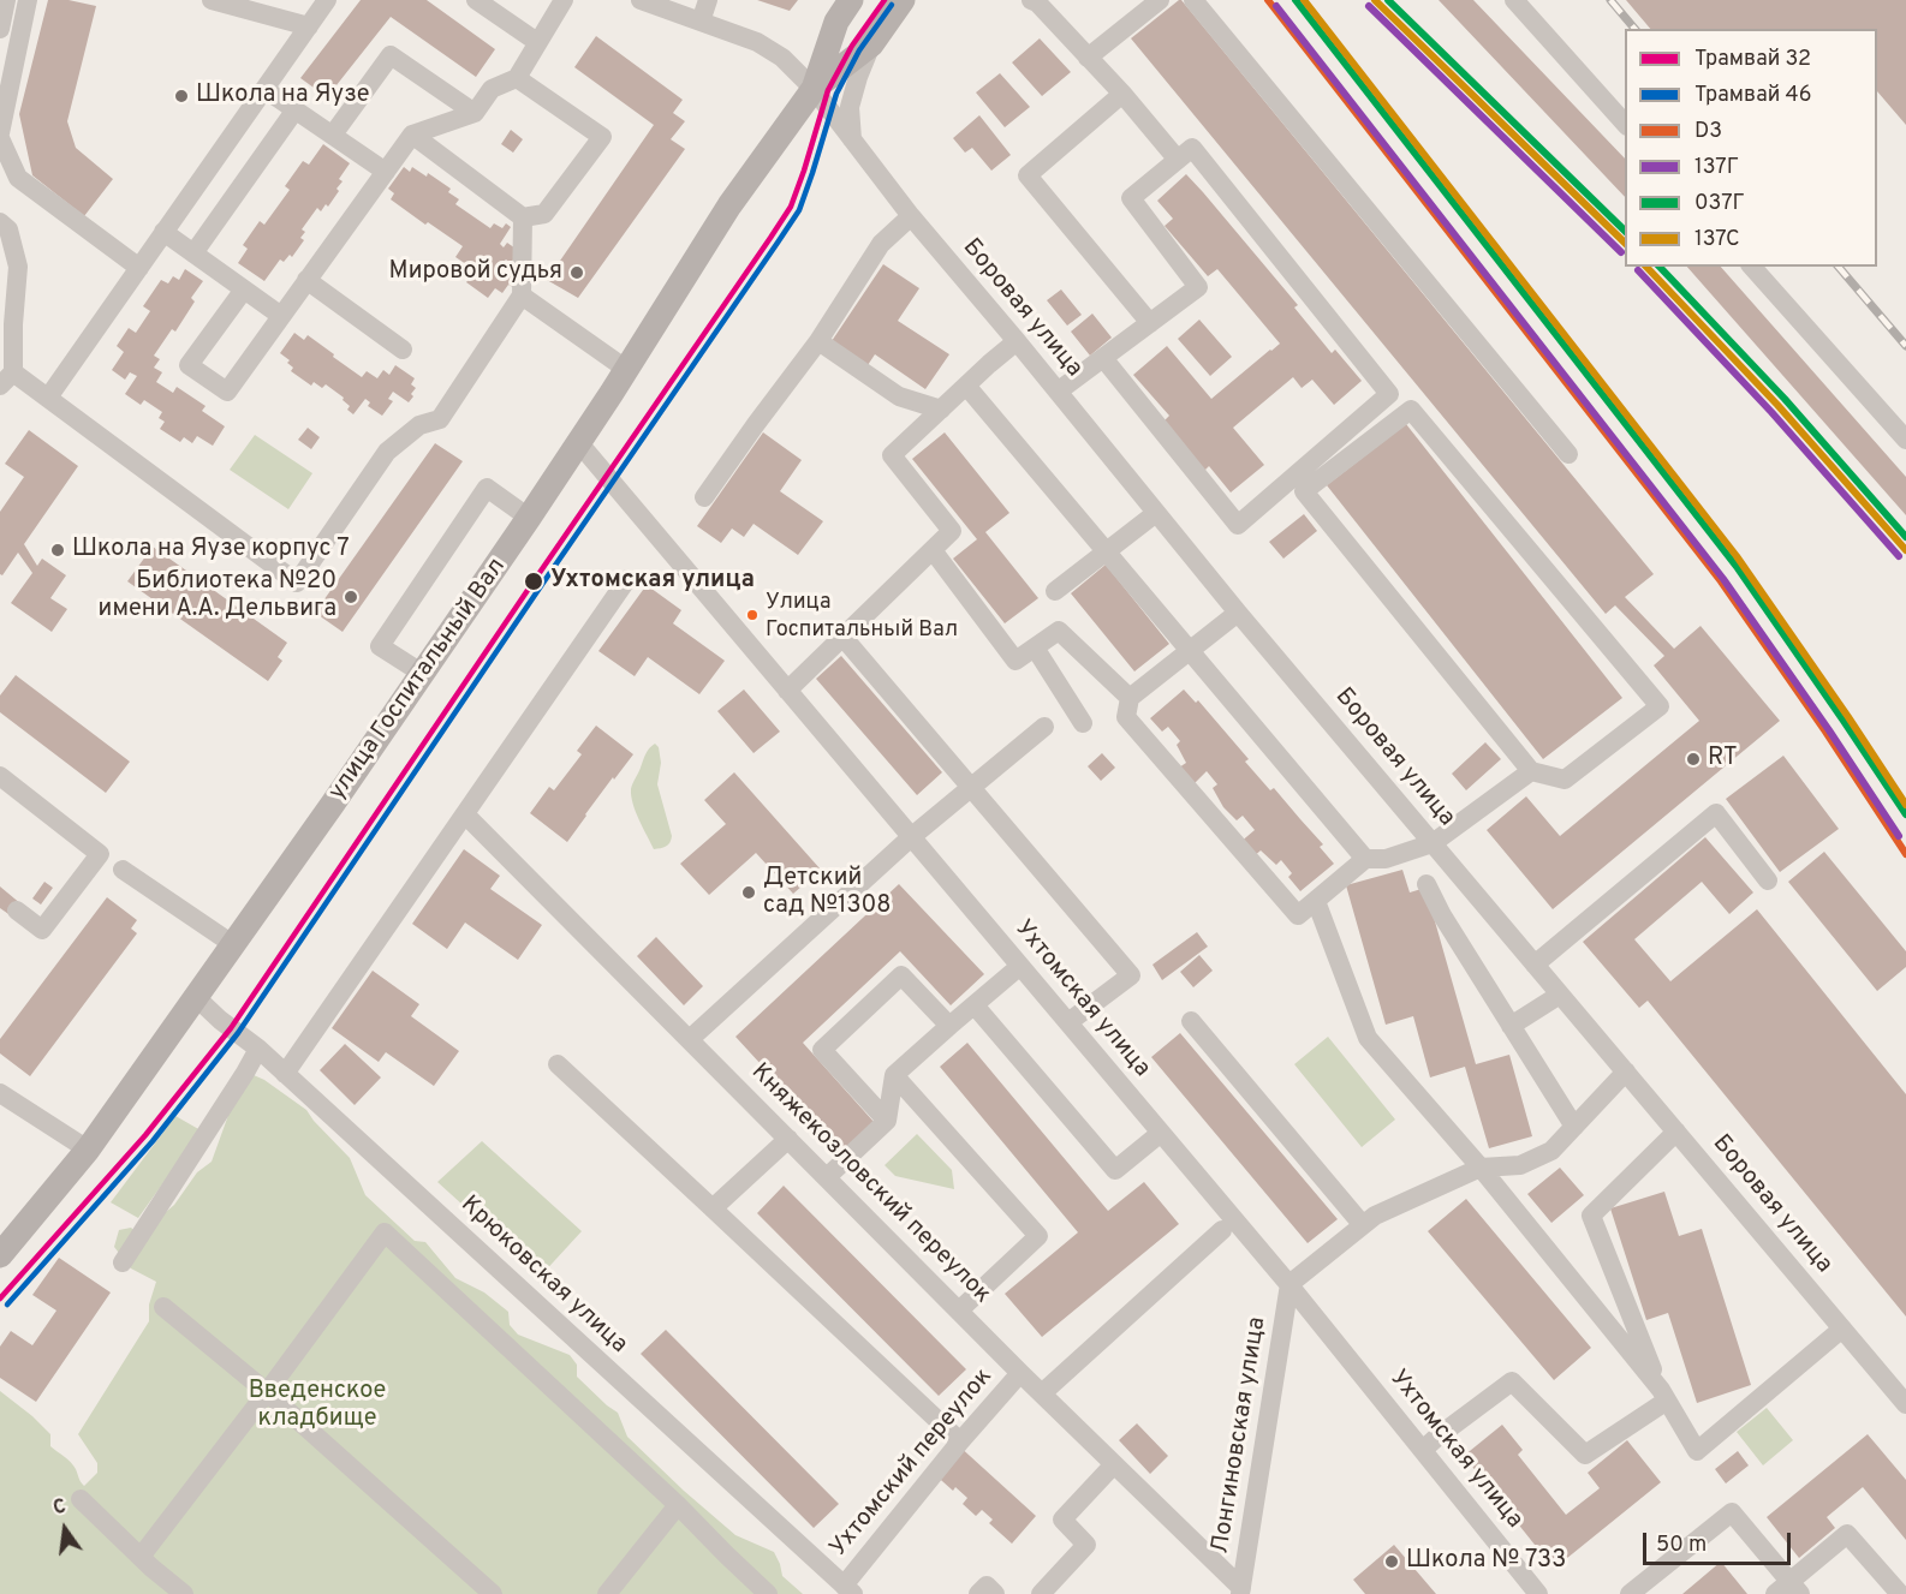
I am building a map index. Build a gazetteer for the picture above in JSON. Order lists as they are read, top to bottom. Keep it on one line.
{"streets":{"main road":["улица Госпитальный Вал"],"street":["Боровая улица","Ухтомская улица","Княжекозловский переулок","Крюковская улица","Лонгиновская улица","Ухтомский переулок"]},"crossings":[["Боровая улица","улица Госпитальный Вал"],["улица Госпитальный Вал","Ухтомская улица"],["улица Госпитальный Вал","Крюковская улица"],["Ухтомская улица","Лонгиновская улица"],["Княжекозловский переулок","Лонгиновская улица"],["Княжекозловский переулок","Ухтомский переулок"],["Крюковская улица","Ухтомский переулок"]],"parks":["Введенское кладбище"],"places":["Школа на Яузе","Мировой судья","Школа на Яузе корпус 7","Ухтомская улица","Библиотека №20 имени А.А. Дельвига","Улица Госпитальный Вал","RT","Детский сад №1308","Школа № 733"],"lines":["tram line 32","transit line D3","transit line 037Г","transit line 137С","tram line 46","transit line 137Г"],"legend":["Трамвай 32","Трамвай 46","D3","137Г","037Г","137С"],"scale_bar":"50 m","north":"top"}
